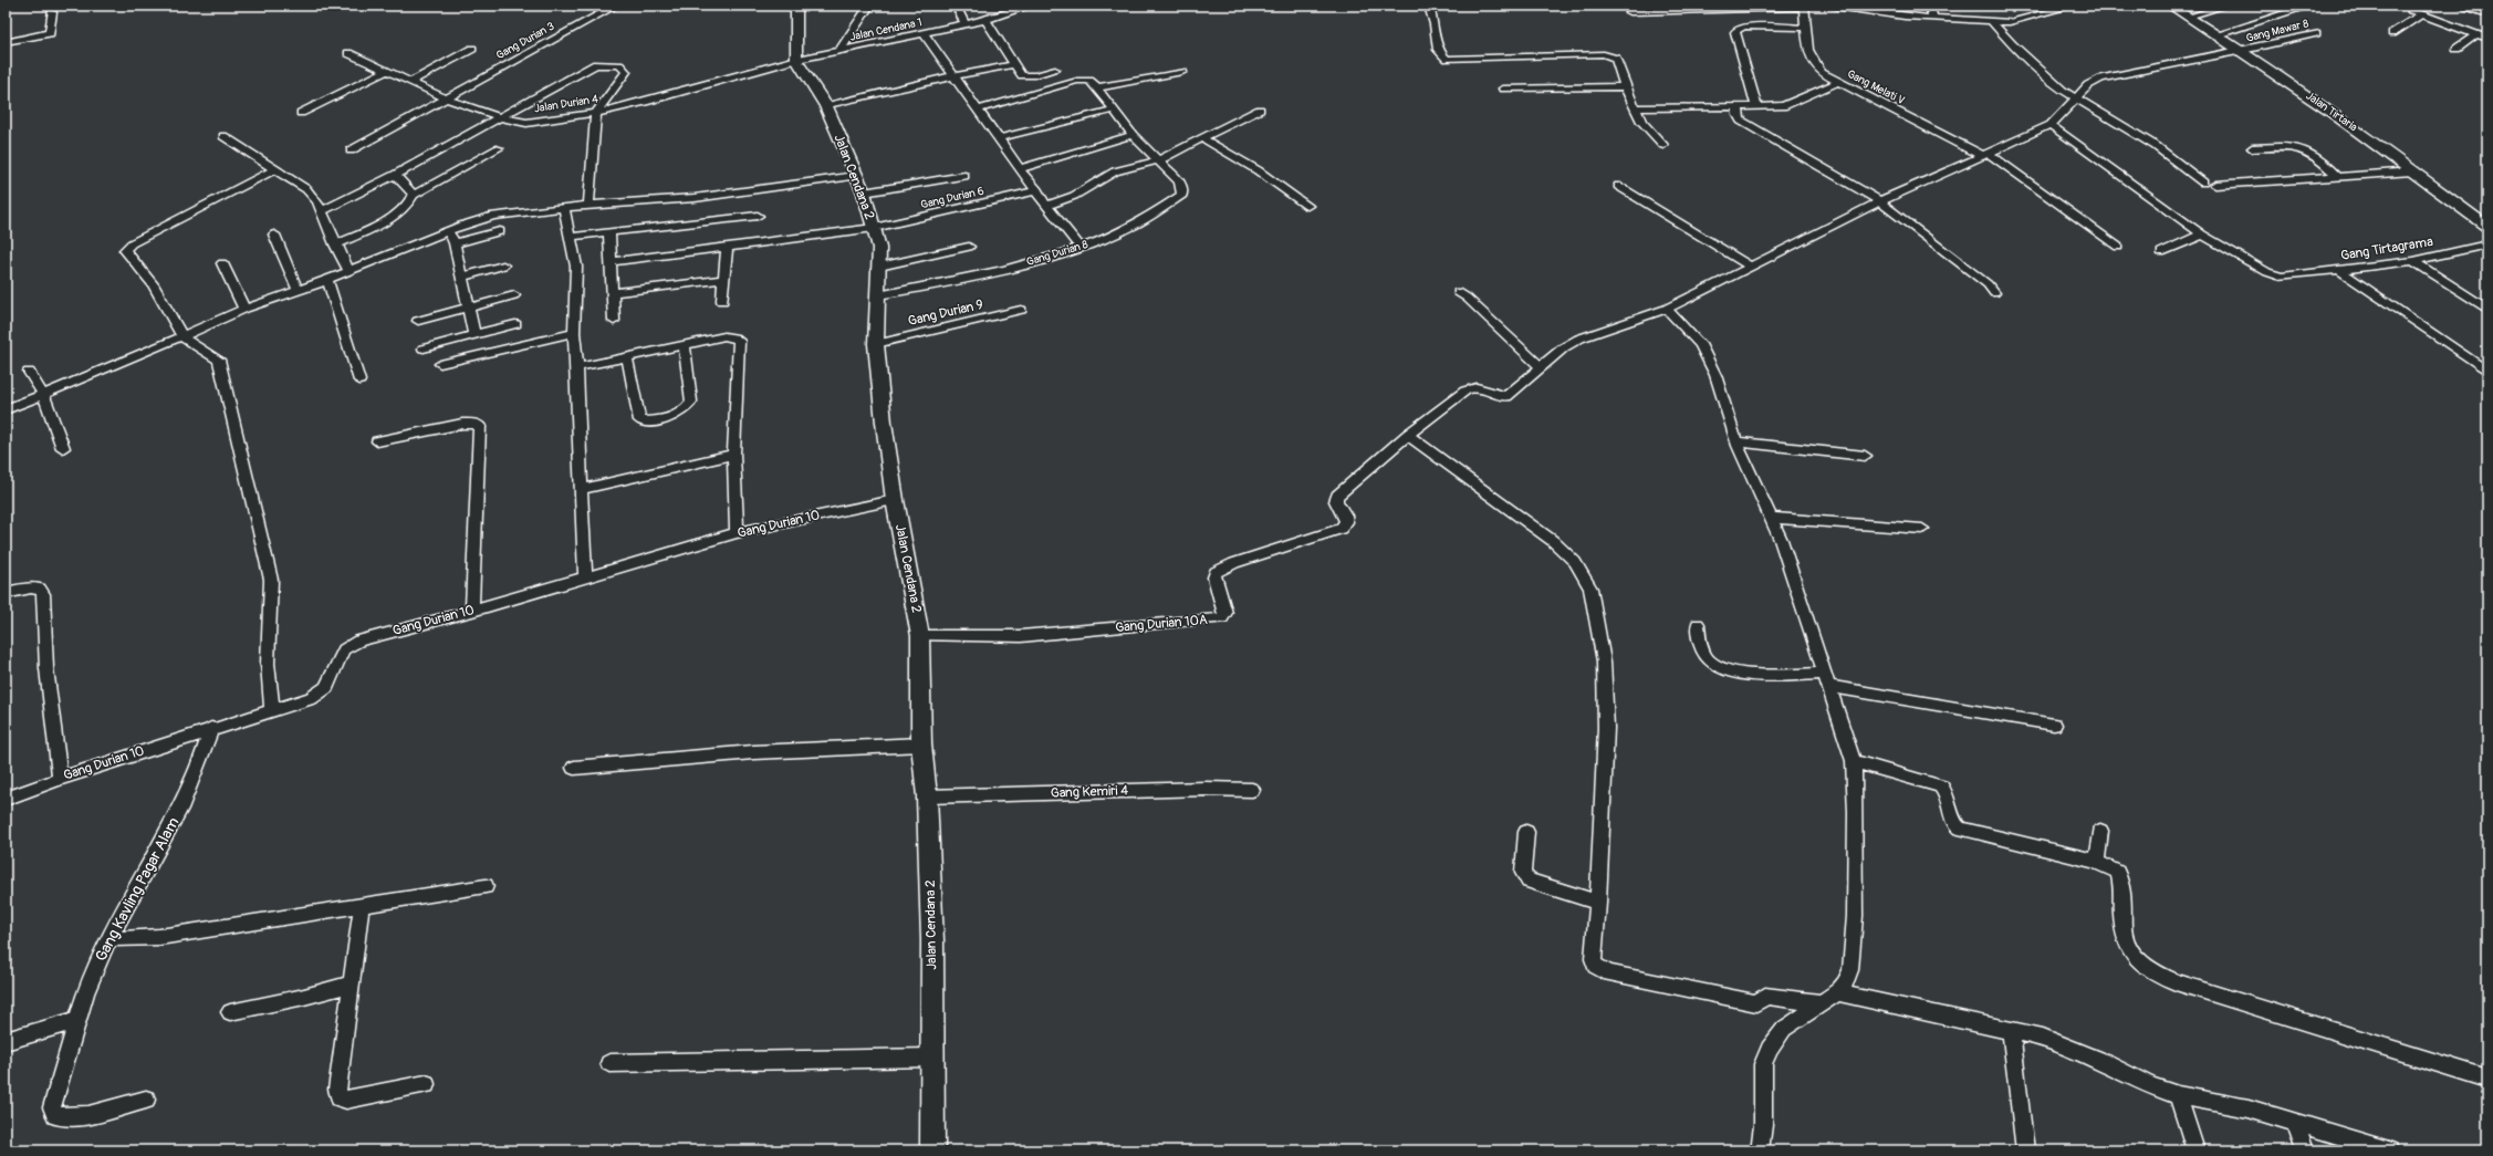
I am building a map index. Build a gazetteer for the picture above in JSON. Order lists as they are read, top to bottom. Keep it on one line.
{"streets":{"street":["Jalan Cendana 1","Gang Mawar 8","Gang Durian 3","Gang Melati V","Jalan Durian 4","Jalan Tirtaria","Jalan Cendana 2","Gang Durian 6","Gang Tirtagrama","Gang Durian 8","Gang Durian 9","Gang Durian 10","Gang Durian 10A","Gang Kemiri 4","Gang Kavling Pagar Alam"]},"crossings":[["Jalan Cendana 1","Jalan Durian 4"],["Jalan Cendana 1","Jalan Cendana 2"],["Gang Mawar 8","Jalan Tirtaria"],["Gang Mawar 8","Gang Tirtagrama"],["Gang Durian 3","Jalan Durian 4"],["Jalan Durian 4","Jalan Cendana 2"],["Jalan Cendana 2","Gang Durian 6"],["Jalan Cendana 2","Gang Durian 8"],["Jalan Cendana 2","Gang Durian 9"],["Jalan Cendana 2","Gang Durian 10"],["Jalan Cendana 2","Gang Durian 10A"],["Jalan Cendana 2","Gang Kemiri 4"],["Gang Durian 10","Gang Kavling Pagar Alam"]]}
